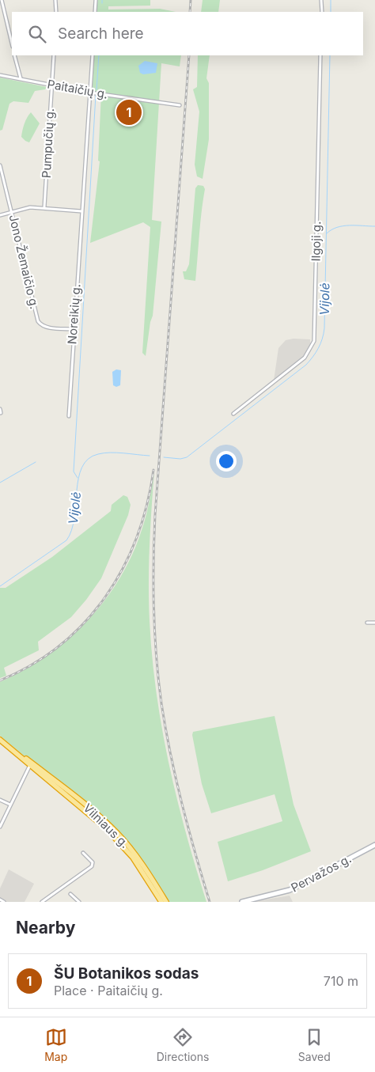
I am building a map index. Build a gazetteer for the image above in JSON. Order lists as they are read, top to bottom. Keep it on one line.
{"streets":{"highway":["Vilniaus g."],"main road":["Pervažos g."],"street":["Paitaičių g.","Pumpučių g.","Ilgoji g.","Jono Žemaičio g.","Noreikių g."]},"crossings":[["Paitaičių g.","Pumpučių g."],["Paitaičių g.","Noreikių g."],["Jono Žemaičio g.","Noreikių g."]],"water":["Vijolė"],"page":{"search":"Search here","pins":"1","heading":"Nearby","list":[{"mark":"1","name":"ŠU Botanikos sodas","note":"Place · Paitaičių g.","value":"710 m"}],"nav":["Map","Directions","Saved"]}}
